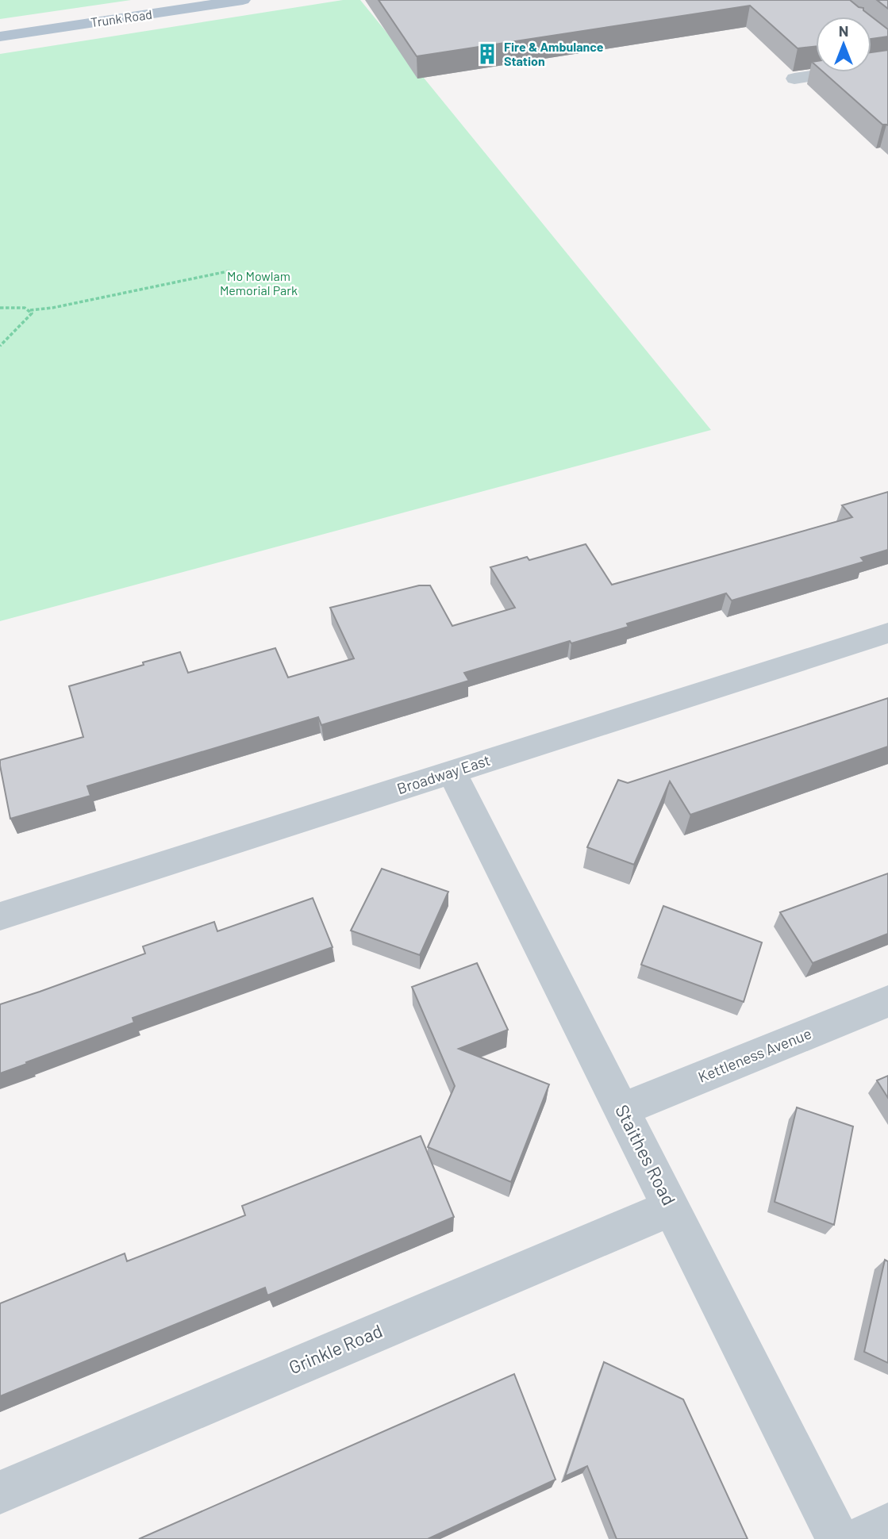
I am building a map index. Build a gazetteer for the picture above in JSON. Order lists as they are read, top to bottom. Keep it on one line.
{"streets":{"main road":["Trunk Road"],"street":["Broadway East","Kettleness Avenue","Staithes Road","Grinkle Road"]},"crossings":[["Broadway East","Staithes Road"],["Kettleness Avenue","Staithes Road"],["Staithes Road","Grinkle Road"]],"parks":["Mo Mowlam Memorial Park"],"places":{"building":["Fire & Ambulance Station"]},"north":"top"}
